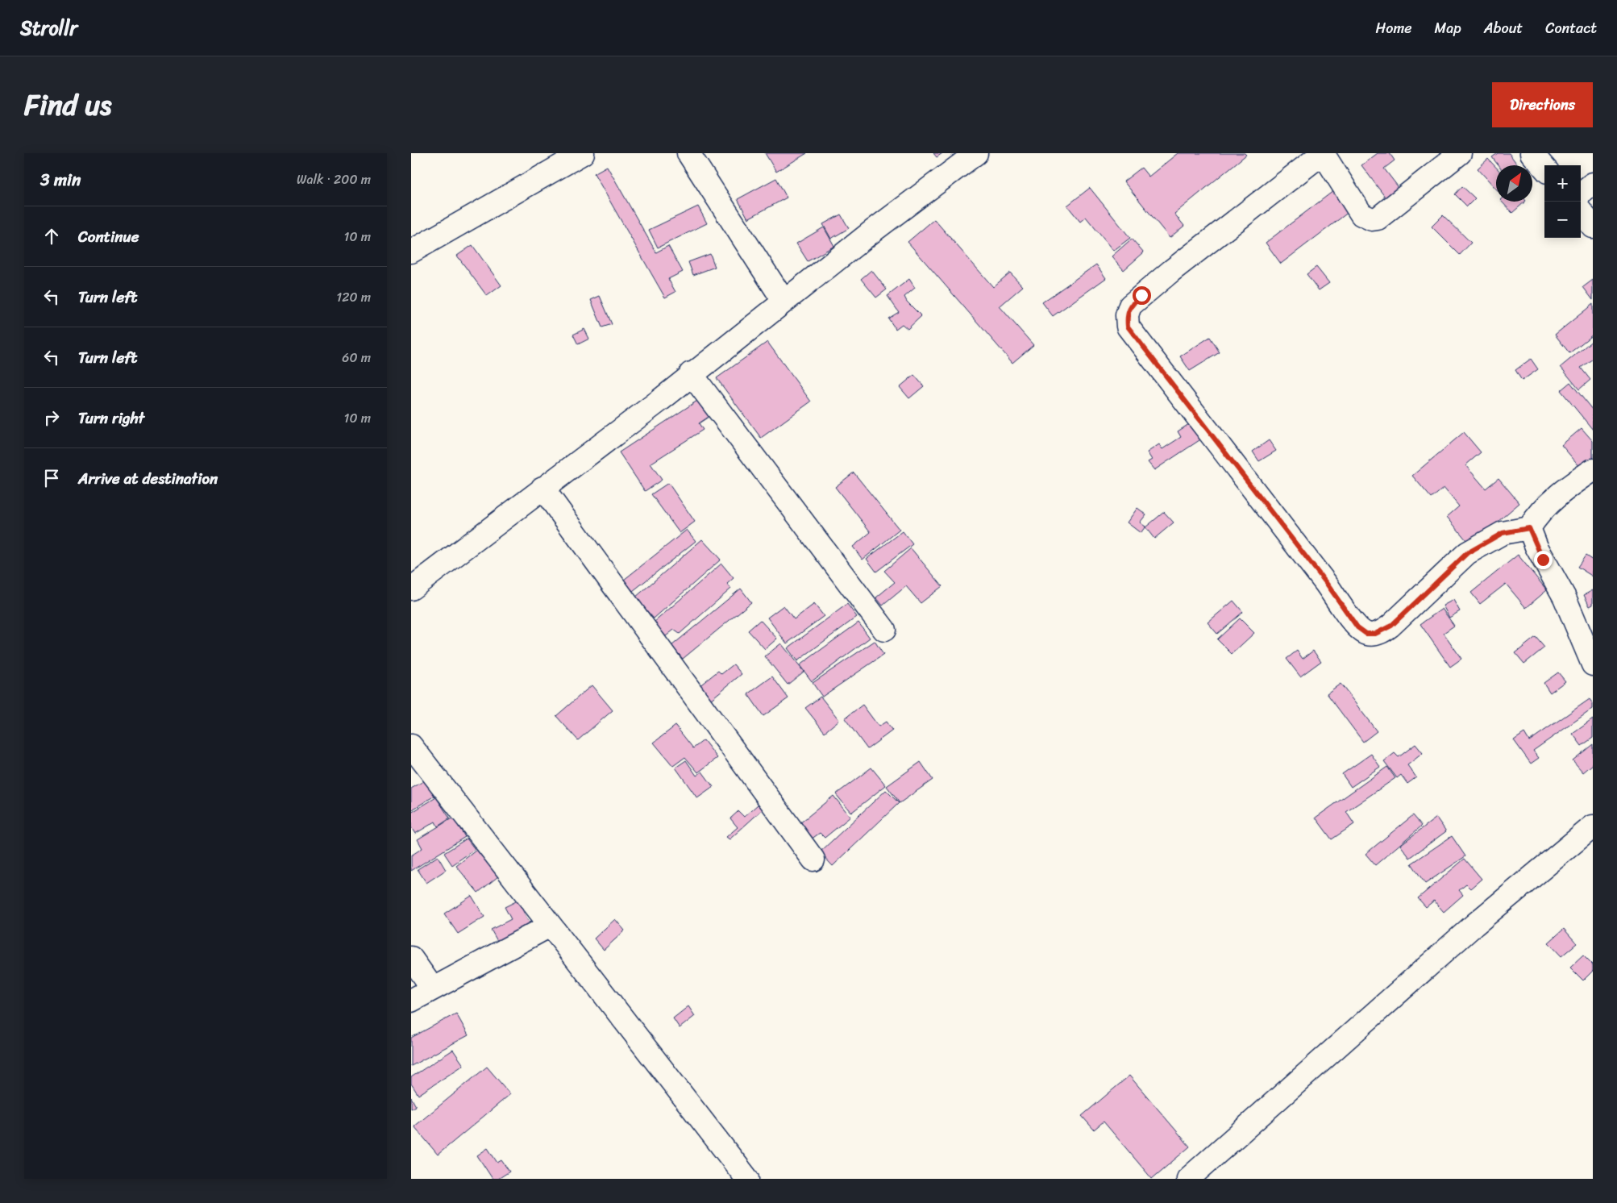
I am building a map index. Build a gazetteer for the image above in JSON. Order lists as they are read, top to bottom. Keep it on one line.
{"north":"top right","page":{"header":"Strollr","nav":["Home","Map","About","Contact"],"title":"Find us","buttons":"Directions","heading":["3 min","Walk · 200 m"],"map_buttons":["+","−"],"list":[["Continue","10 m"],["Turn left","120 m"],["Turn left","60 m"],["Turn right","10 m"],"Arrive at destination"]}}
